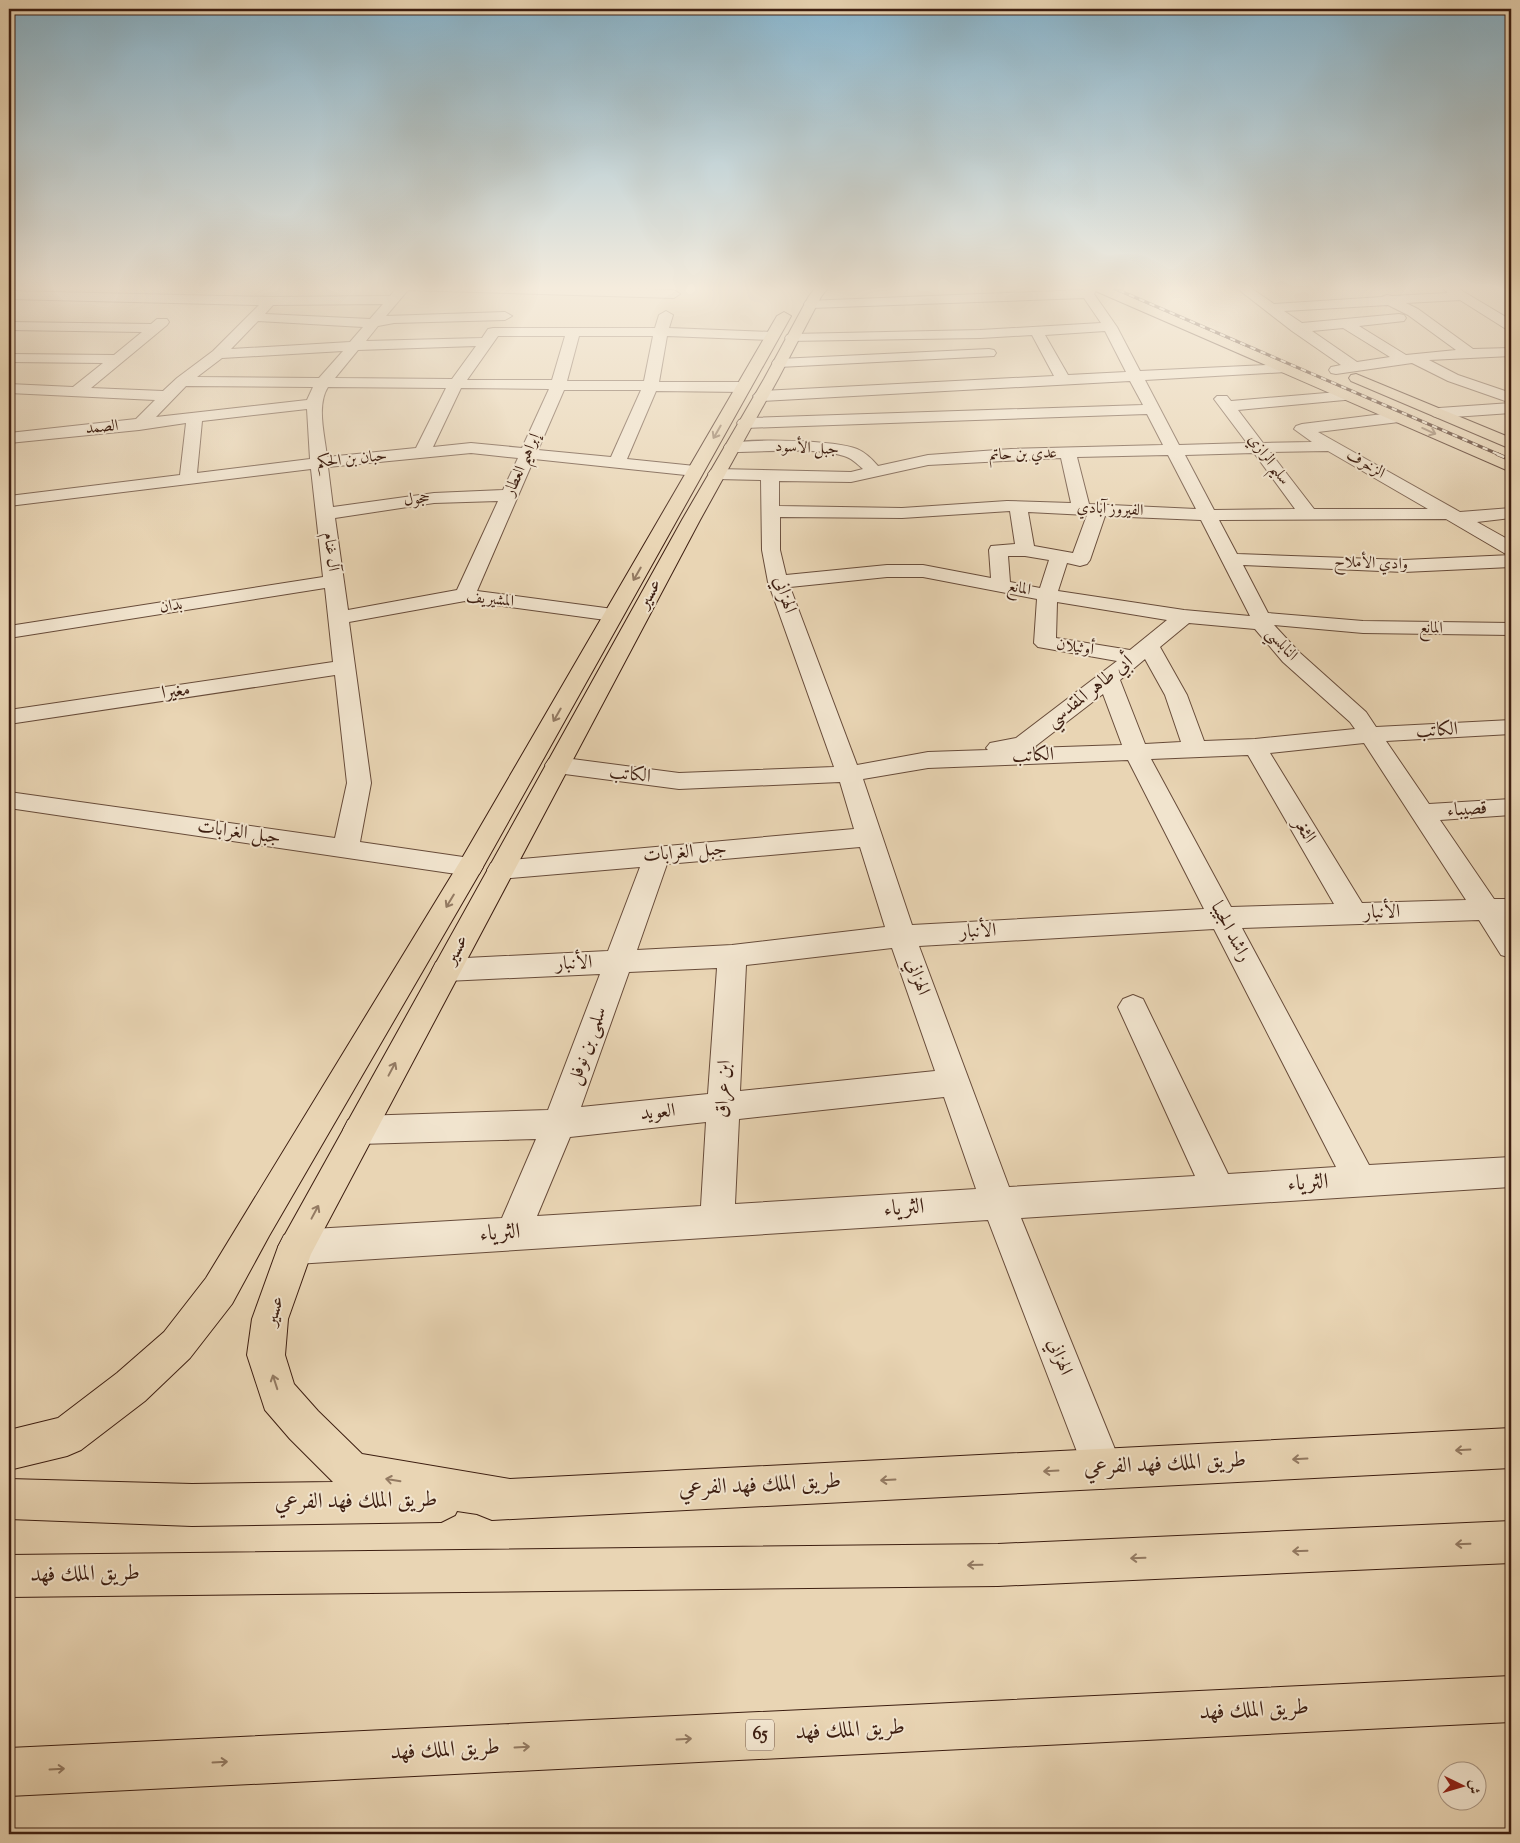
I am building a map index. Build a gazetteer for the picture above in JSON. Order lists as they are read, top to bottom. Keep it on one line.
{"streets":{"main road":["عسير","طريق الملك فهد الفرعي","طريق الملك فهد","65"],"street":["الصمد","جبل الأسود","عدي بن حاتم","حبان بن الحكم","سليم الرازي","إبراهيم العطار","الزخرف","حجول","الفيروز آبادي","آل غنام","وادي الأملاح","المانع","الهزاني","المشيريف","بدان","النابلسي","أوثيلان","مغيرا","أبي طاهر المقدسي","الكاتب","قصيباء","الثغر","جبل الغرابات","الأنبار","راشد الجيبا","سلمى بن نوفل","ابن عراق","العويد","الثرياء"]},"crossings":[["الصمد","آل غنام"],["جبل الأسود","عدي بن حاتم"],["جبل الأسود","عسير"],["عدي بن حاتم","حبان بن الحكم"],["عدي بن حاتم","سليم الرازي"],["عدي بن حاتم","الزخرف"],["عدي بن حاتم","عسير"],["عدي بن حاتم","الهزاني"],["عدي بن حاتم","النابلسي"],["حبان بن الحكم","إبراهيم العطار"],["حبان بن الحكم","آل غنام"],["حبان بن الحكم","عسير"],["سليم الرازي","الفيروز آبادي"],["إبراهيم العطار","حجول"],["إبراهيم العطار","المشيريف"],["الزخرف","الفيروز آبادي"],["حجول","آل غنام"],["الفيروز آبادي","الهزاني"],["الفيروز آبادي","النابلسي"],["آل غنام","المشيريف"],["آل غنام","بدان"],["آل غنام","مغيرا"],["آل غنام","جبل الغرابات"],["وادي الأملاح","النابلسي"],["المانع","الهزاني"],["المانع","النابلسي"],["المانع","أوثيلان"],["المانع","أبي طاهر المقدسي"],["عسير","المشيريف"],["عسير","الكاتب"],["عسير","جبل الغرابات"],["عسير","الأنبار"],["عسير","العويد"],["عسير","الثرياء"],["عسير","طريق الملك فهد الفرعي"],["الهزاني","الكاتب"],["الهزاني","جبل الغرابات"],["الهزاني","الأنبار"],["الهزاني","العويد"],["الهزاني","الثرياء"],["الهزاني","طريق الملك فهد الفرعي"],["النابلسي","الكاتب"],["النابلسي","قصيباء"],["النابلسي","الأنبار"],["أوثيلان","أبي طاهر المقدسي"],["أبي طاهر المقدسي","الكاتب"],["أبي طاهر المقدسي","راشد الجيبا"],["الكاتب","الثغر"],["الكاتب","راشد الجيبا"],["الثغر","الأنبار"],["جبل الغرابات","سلمى بن نوفل"],["الأنبار","راشد الجيبا"],["الأنبار","سلمى بن نوفل"],["الأنبار","ابن عراق"],["راشد الجيبا","الثرياء"],["سلمى بن نوفل","العويد"],["سلمى بن نوفل","الثرياء"],["ابن عراق","العويد"],["ابن عراق","الثرياء"]],"one_way":["طريق الملك فهد الفرعي"],"north":"right"}
